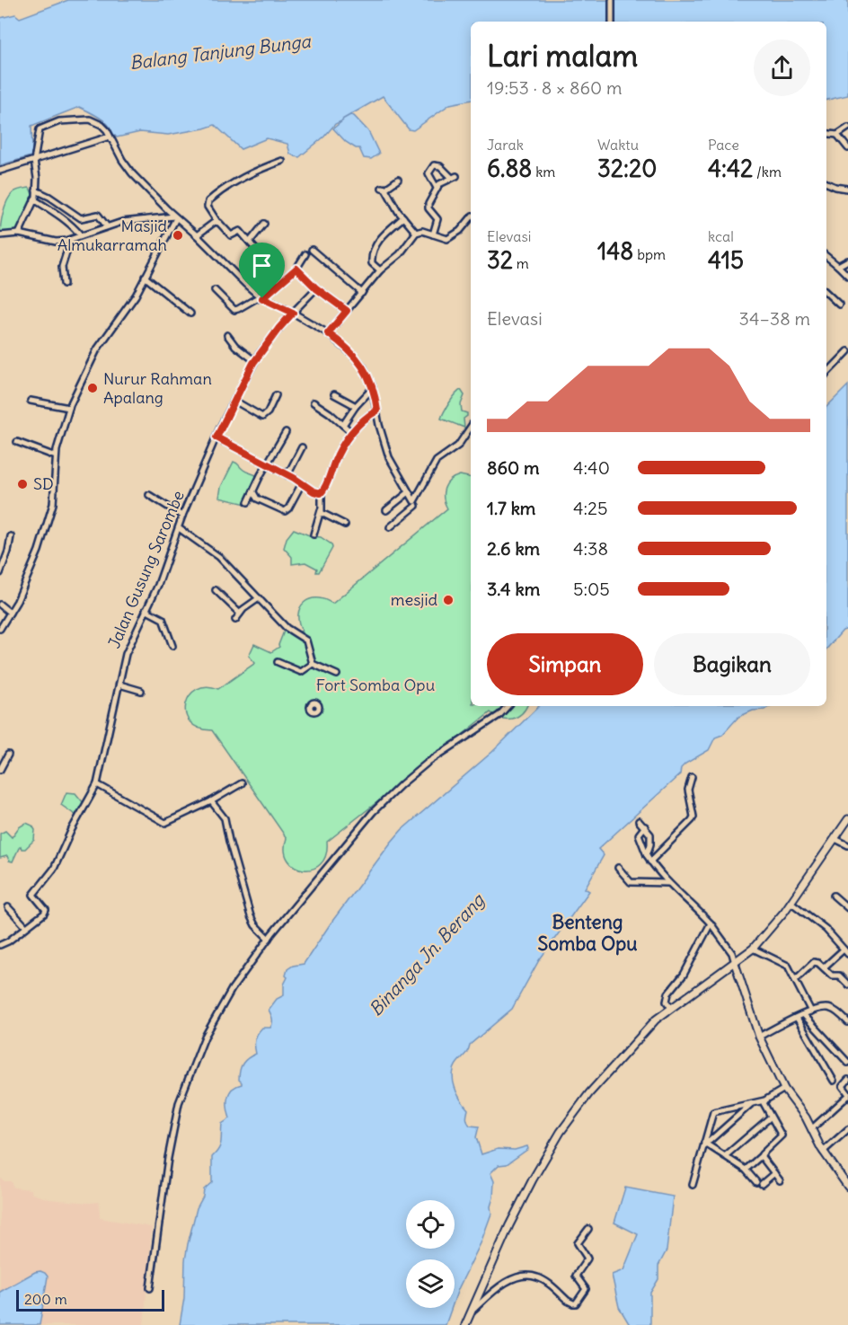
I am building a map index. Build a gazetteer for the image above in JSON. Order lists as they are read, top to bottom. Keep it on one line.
{"streets":{"street":["Jalan Gusung Sarombe"]},"districts":["Benteng Somba Opu"],"water":["Balang Tanjung Bunga","Binanga Jn. Berang"],"parks":["Fort Somba Opu"],"places":["Masjid Almukarramah","Nurur Rahman Apalang","SD","mesjid"],"scale_bar":"200 m","page":{"heading":["Lari malam","19:53 · 8 × 860 m"],"stats":[["Jarak","6.88 km"],["Waktu","32:20"],["Pace","4:42 /km"],["Elevasi","32 m"],["148 bpm"],["kcal","415"]],"chart":["Elevasi","34–38 m"],"list":[{"name":"860 m","note":"4:40"},{"name":"1.7 km","note":"4:25"},{"name":"2.6 km","note":"4:38"},{"name":"3.4 km","note":"5:05"}],"buttons":["Simpan","Bagikan"],"scale":"200 m"}}
